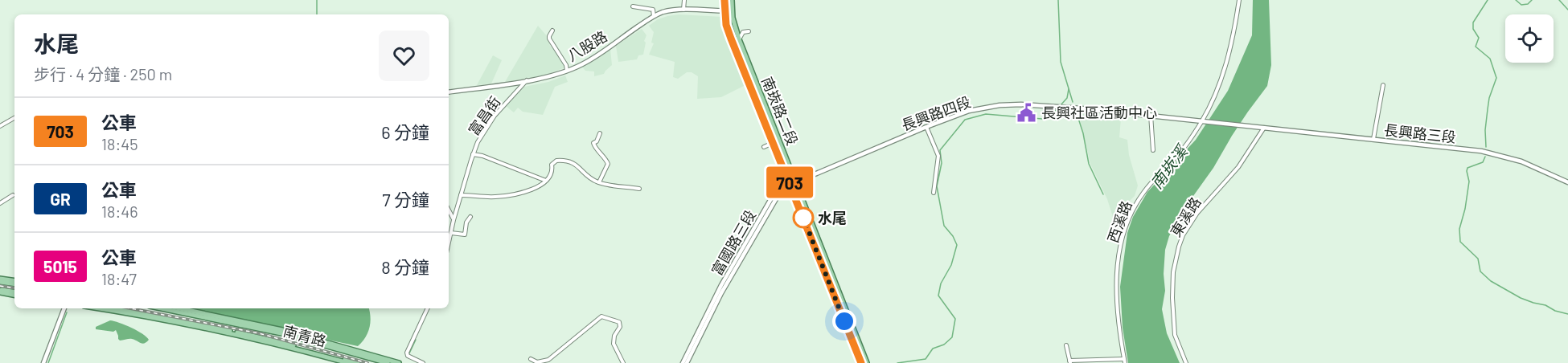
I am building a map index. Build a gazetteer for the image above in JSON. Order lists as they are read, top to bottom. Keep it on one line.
{"streets":{"main road":["南崁路二段","南青路"],"street":["八股路","長興路四段","富昌街","長興路三段","東溪路","西溪路","富國路三段"]},"crossings":[["八股路","南崁路二段"],["八股路","富昌街"],["南崁路二段","長興路四段"],["南崁路二段","富國路三段"],["長興路四段","長興路三段"],["長興路四段","西溪路"],["長興路三段","東溪路"],["長興路三段","西溪路"]],"water":["南崁溪"],"places":{"public building":["長興社區活動中心"],"other":["水尾"]},"lines":["bus line 703"],"page":{"on_map":"703","heading":["水尾","步行 · 4 分鐘 · 250 m"],"list":[{"mark":"703","name":"公車","note":"18:45","value":"6 分鐘"},{"mark":"GR","name":"公車","note":"18:46","value":"7 分鐘"},{"mark":"5015","name":"公車","note":"18:47","value":"8 分鐘"}]}}
